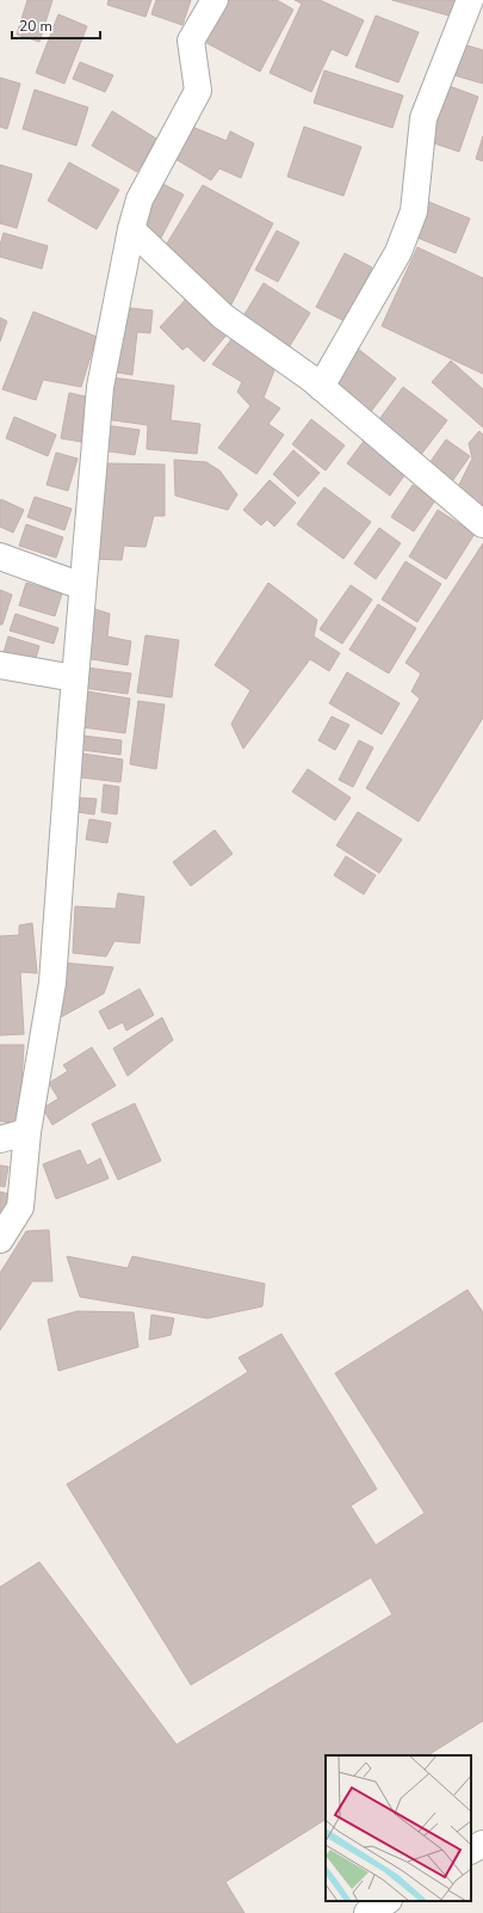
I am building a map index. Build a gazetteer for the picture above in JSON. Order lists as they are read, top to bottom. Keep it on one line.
{"scale_bar":"20 m"}
